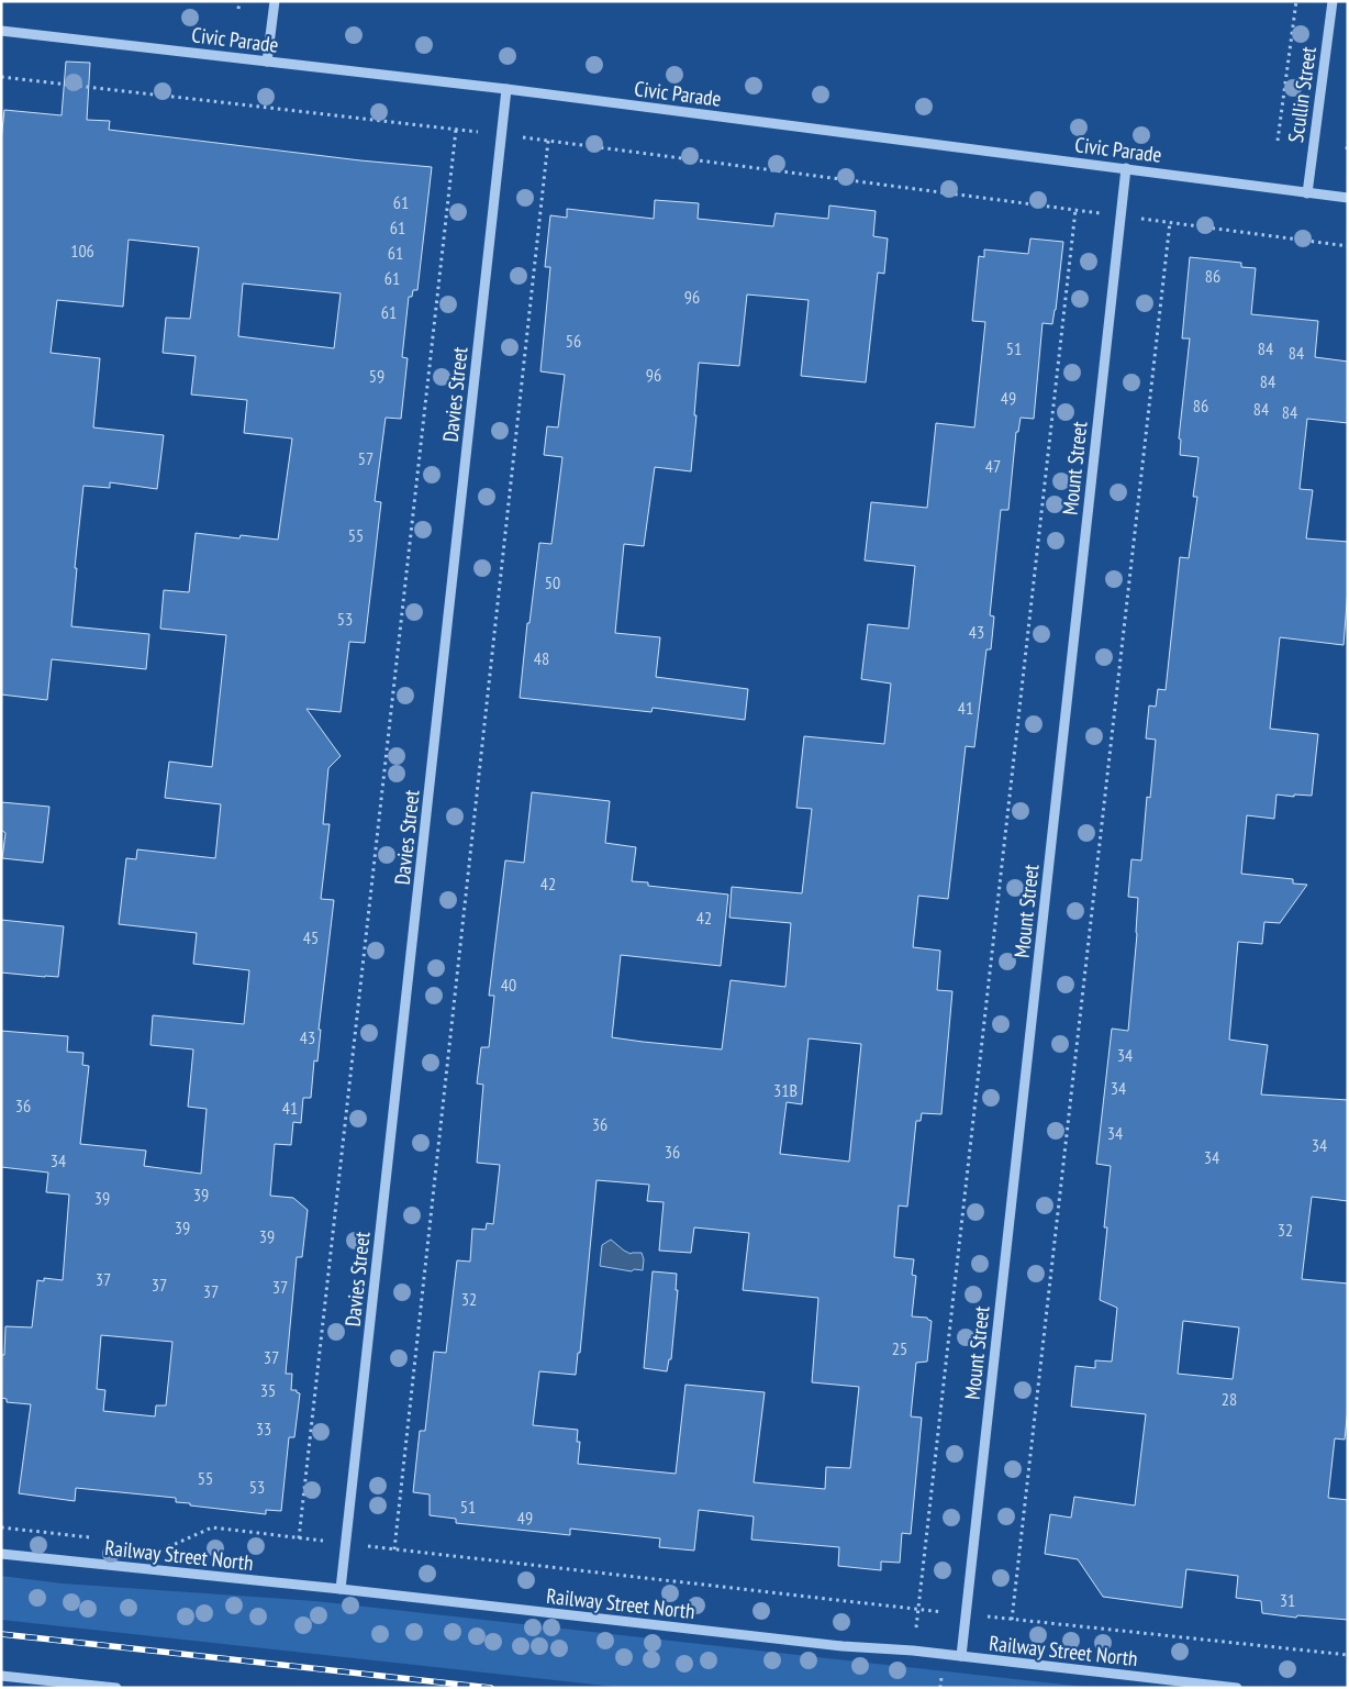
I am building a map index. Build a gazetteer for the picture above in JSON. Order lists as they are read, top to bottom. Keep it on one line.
{"streets":{"street":["Civic Parade","Scullin Street","Davies Street","Mount Street","Railway Street North"]},"crossings":[["Civic Parade","Scullin Street"],["Civic Parade","Davies Street"],["Civic Parade","Mount Street"],["Davies Street","Railway Street North"],["Mount Street","Railway Street North"]],"house_numbers":["61","61","106","61","86","61","96","61","56","51","84","84","96","59","84","49","86","84","84","57","47","55","50","53","43","48","41","42","42","45","40","43","34","34","31B","36","41","36","34","34","36","34","34","39","39","39","32","39","37","37","37","37","32","25","37","35","28","33","55","53","51","49","31"]}
